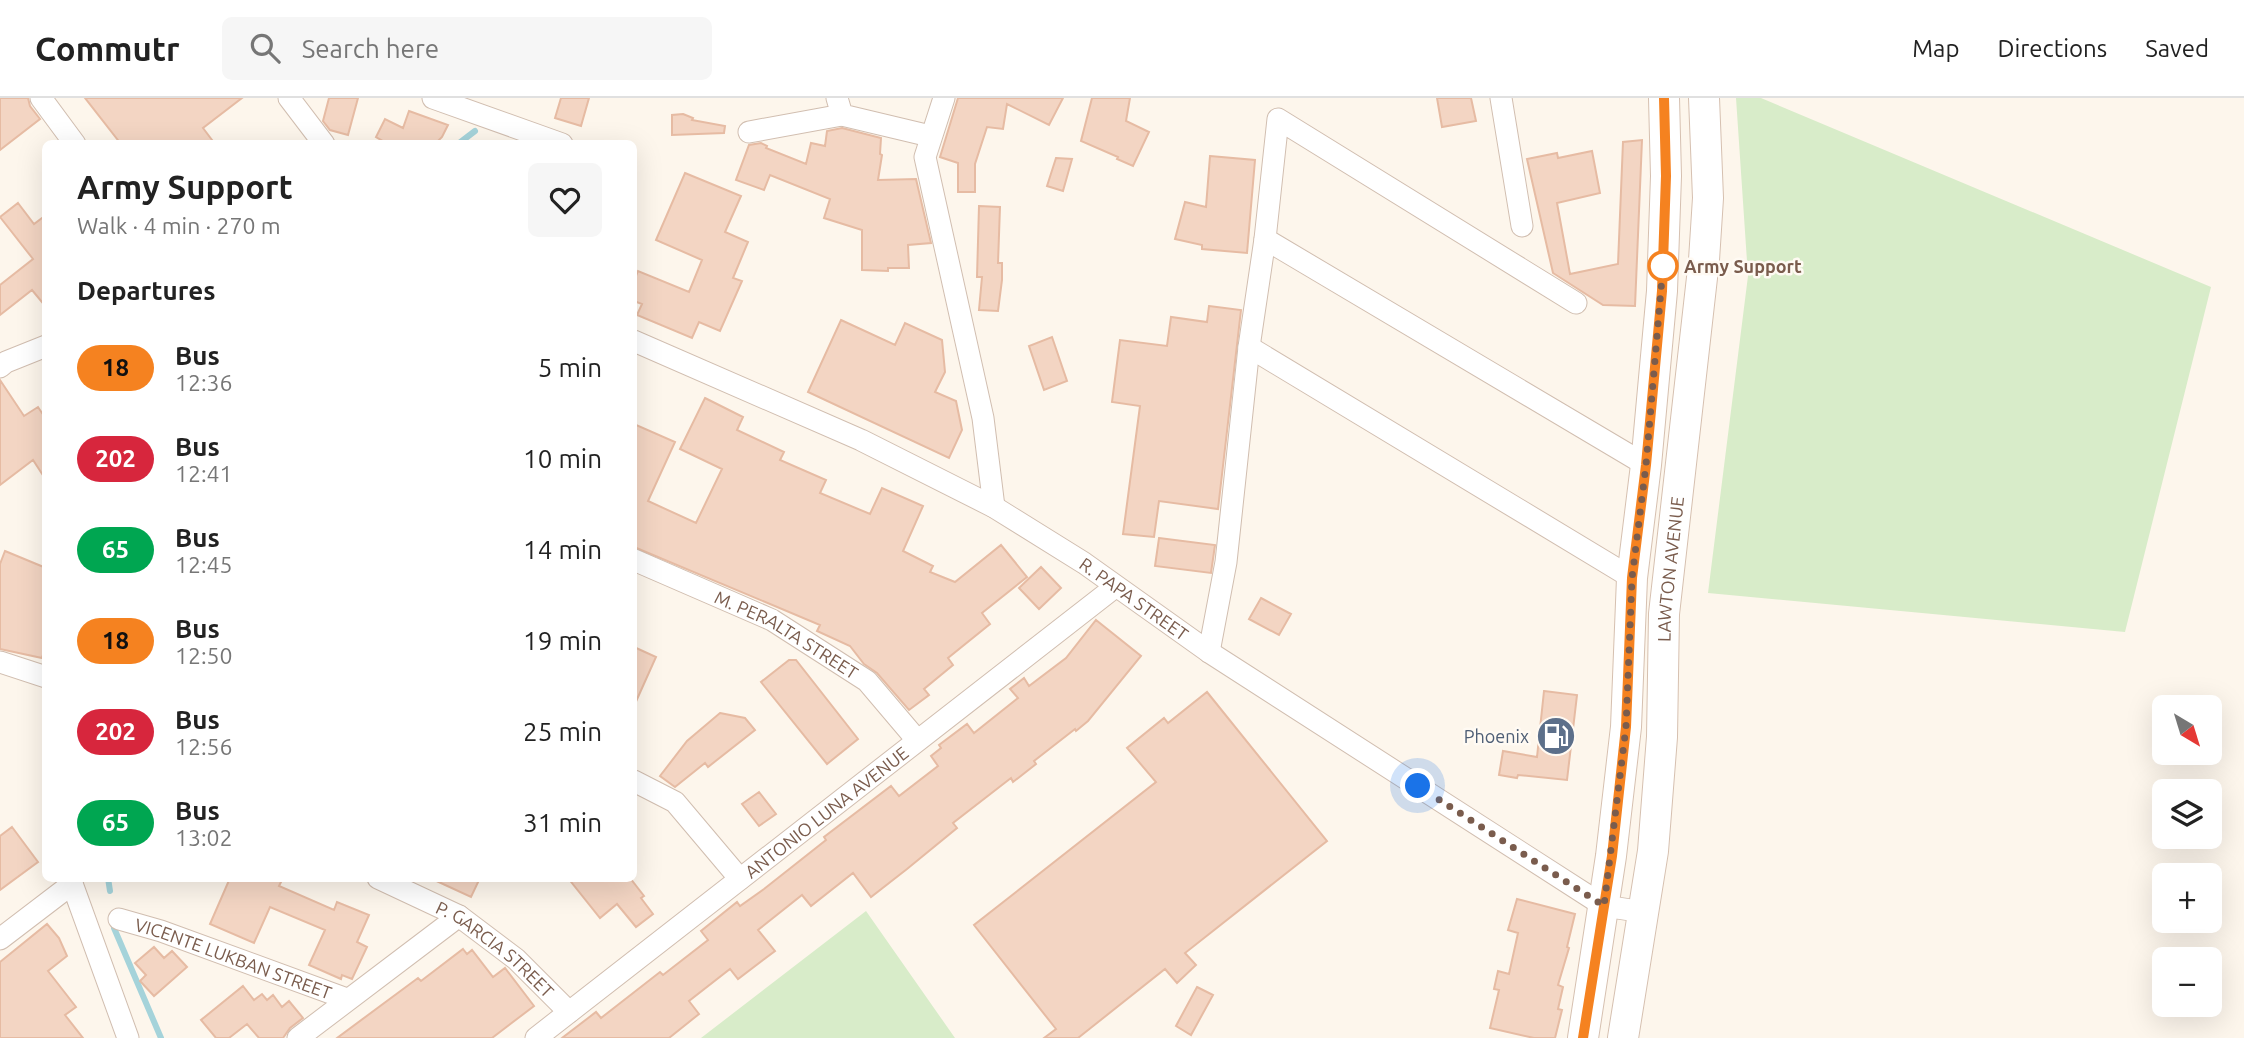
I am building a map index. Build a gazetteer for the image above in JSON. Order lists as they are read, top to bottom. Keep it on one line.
{"streets":{"main road":["LAWTON AVENUE"],"street":["R. PAPA STREET","M. PERALTA STREET","ANTONIO LUNA AVENUE","P. GARCIA STREET","VICENTE LUKBAN STREET"]},"crossings":[["LAWTON AVENUE","R. PAPA STREET"],["R. PAPA STREET","ANTONIO LUNA AVENUE"],["M. PERALTA STREET","ANTONIO LUNA AVENUE"],["ANTONIO LUNA AVENUE","P. GARCIA STREET"]],"places":{"other":["Army Support"],"fuel station":["Phoenix"]},"lines":["bus line 18"],"north":"bottom right","page":{"header":"Commutr","search":"Search here","nav":["Map","Directions","Saved"],"heading":[["Army Support","Walk · 4 min · 270 m"],"Departures"],"list":[{"mark":"18","name":"Bus","note":"12:36","value":"5 min"},{"mark":"202","name":"Bus","note":"12:41","value":"10 min"},{"mark":"65","name":"Bus","note":"12:45","value":"14 min"},{"mark":"18","name":"Bus","note":"12:50","value":"19 min"},{"mark":"202","name":"Bus","note":"12:56","value":"25 min"},{"mark":"65","name":"Bus","note":"13:02","value":"31 min"}],"map_buttons":["+","−"]}}
